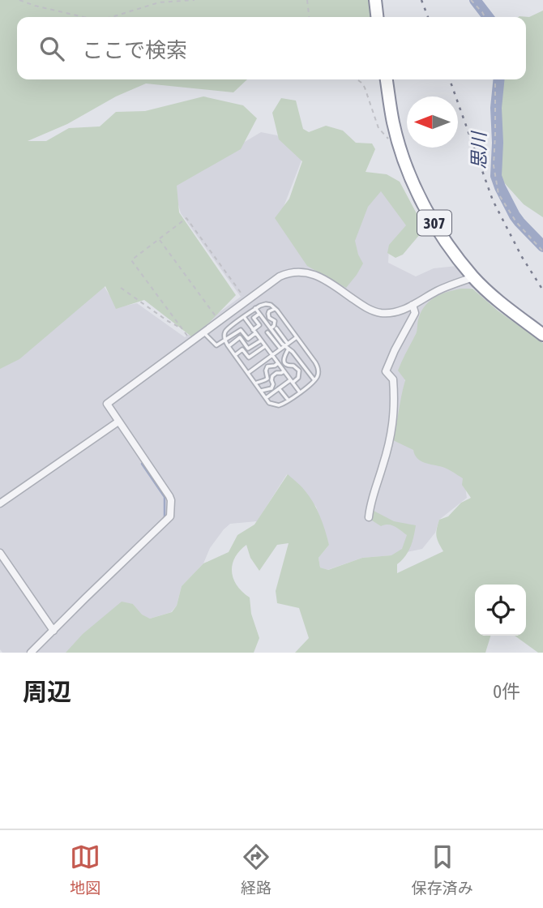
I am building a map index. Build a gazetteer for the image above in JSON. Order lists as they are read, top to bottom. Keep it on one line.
{"streets":{"highway":["307"]},"water":["思川"],"north":"left","page":{"search":"ここで検索","heading":["周辺","0件"],"nav":["地図","経路","保存済み"]}}
